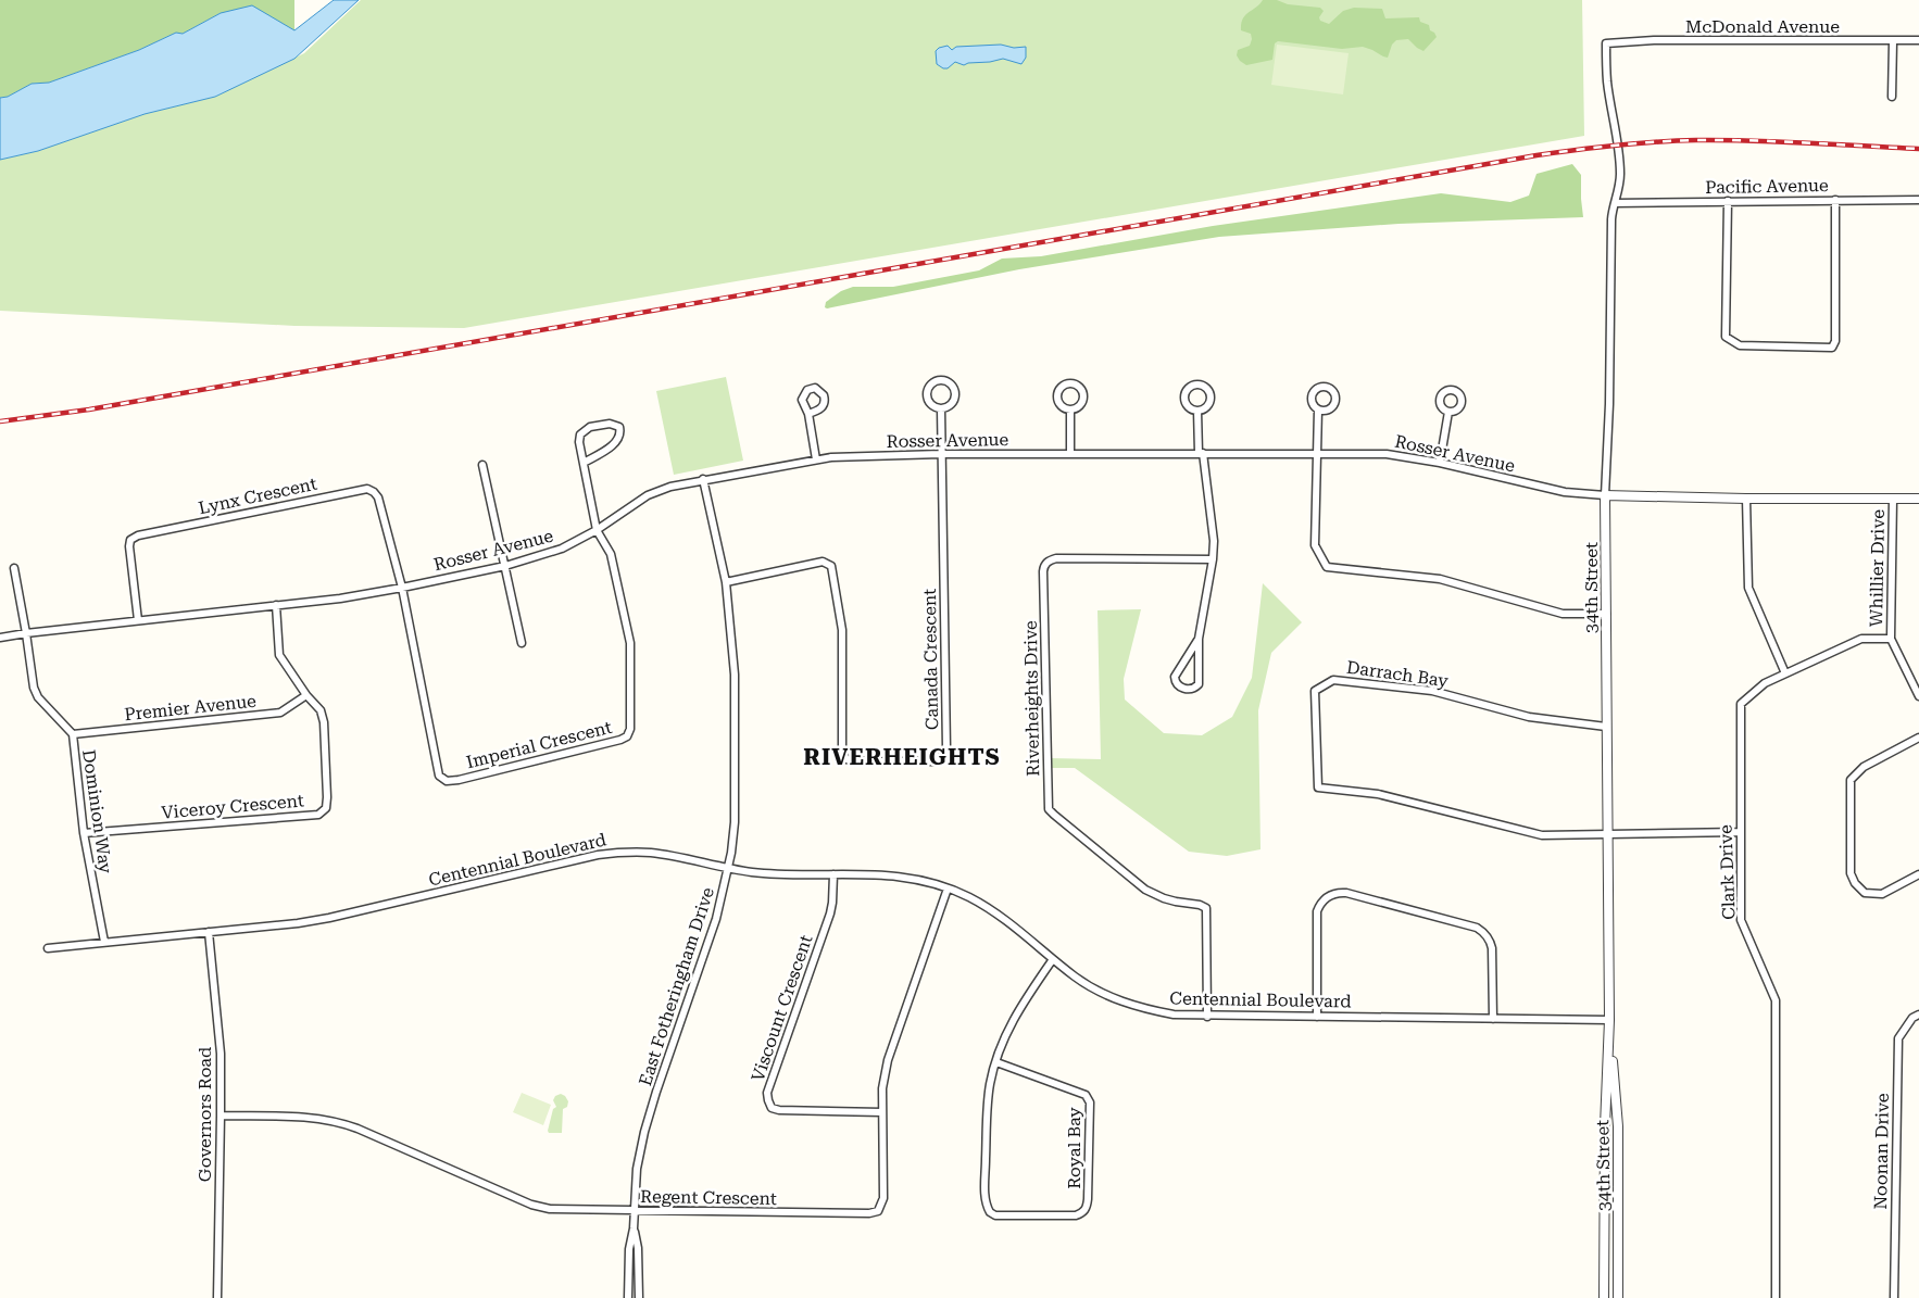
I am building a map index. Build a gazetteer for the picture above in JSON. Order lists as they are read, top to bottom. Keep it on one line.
{"streets":{"street":["McDonald Avenue","Pacific Avenue","Rosser Avenue","Lynx Crescent","Whillier Drive","34th Street","Canada Crescent","Darrach Bay","Riverheights Drive","Premier Avenue","Imperial Crescent","Viceroy Crescent","Dominion Way","Centennial Boulevard","Clark Drive","East Fotheringham Drive","Viscount Crescent","Governors Road","Royal Bay","Noonan Drive","Regent Crescent"]},"crossings":[["McDonald Avenue","34th Street"],["Pacific Avenue","34th Street"],["Rosser Avenue","Lynx Crescent"],["Rosser Avenue","Whillier Drive"],["Rosser Avenue","34th Street"],["Rosser Avenue","Canada Crescent"],["Rosser Avenue","Imperial Crescent"],["Rosser Avenue","Viceroy Crescent"],["Rosser Avenue","Dominion Way"],["Rosser Avenue","East Fotheringham Drive"],["Lynx Crescent","Imperial Crescent"],["Whillier Drive","Clark Drive"],["34th Street","Darrach Bay"],["34th Street","Centennial Boulevard"],["Canada Crescent","East Fotheringham Drive"],["Riverheights Drive","Centennial Boulevard"],["Premier Avenue","Viceroy Crescent"],["Premier Avenue","Dominion Way"],["Viceroy Crescent","Dominion Way"],["Dominion Way","Centennial Boulevard"],["Centennial Boulevard","East Fotheringham Drive"],["Centennial Boulevard","Viscount Crescent"],["Centennial Boulevard","Governors Road"],["Centennial Boulevard","Royal Bay"],["Centennial Boulevard","Regent Crescent"],["East Fotheringham Drive","Regent Crescent"],["Viscount Crescent","Regent Crescent"],["Governors Road","Regent Crescent"]],"districts":["RIVERHEIGHTS"]}
